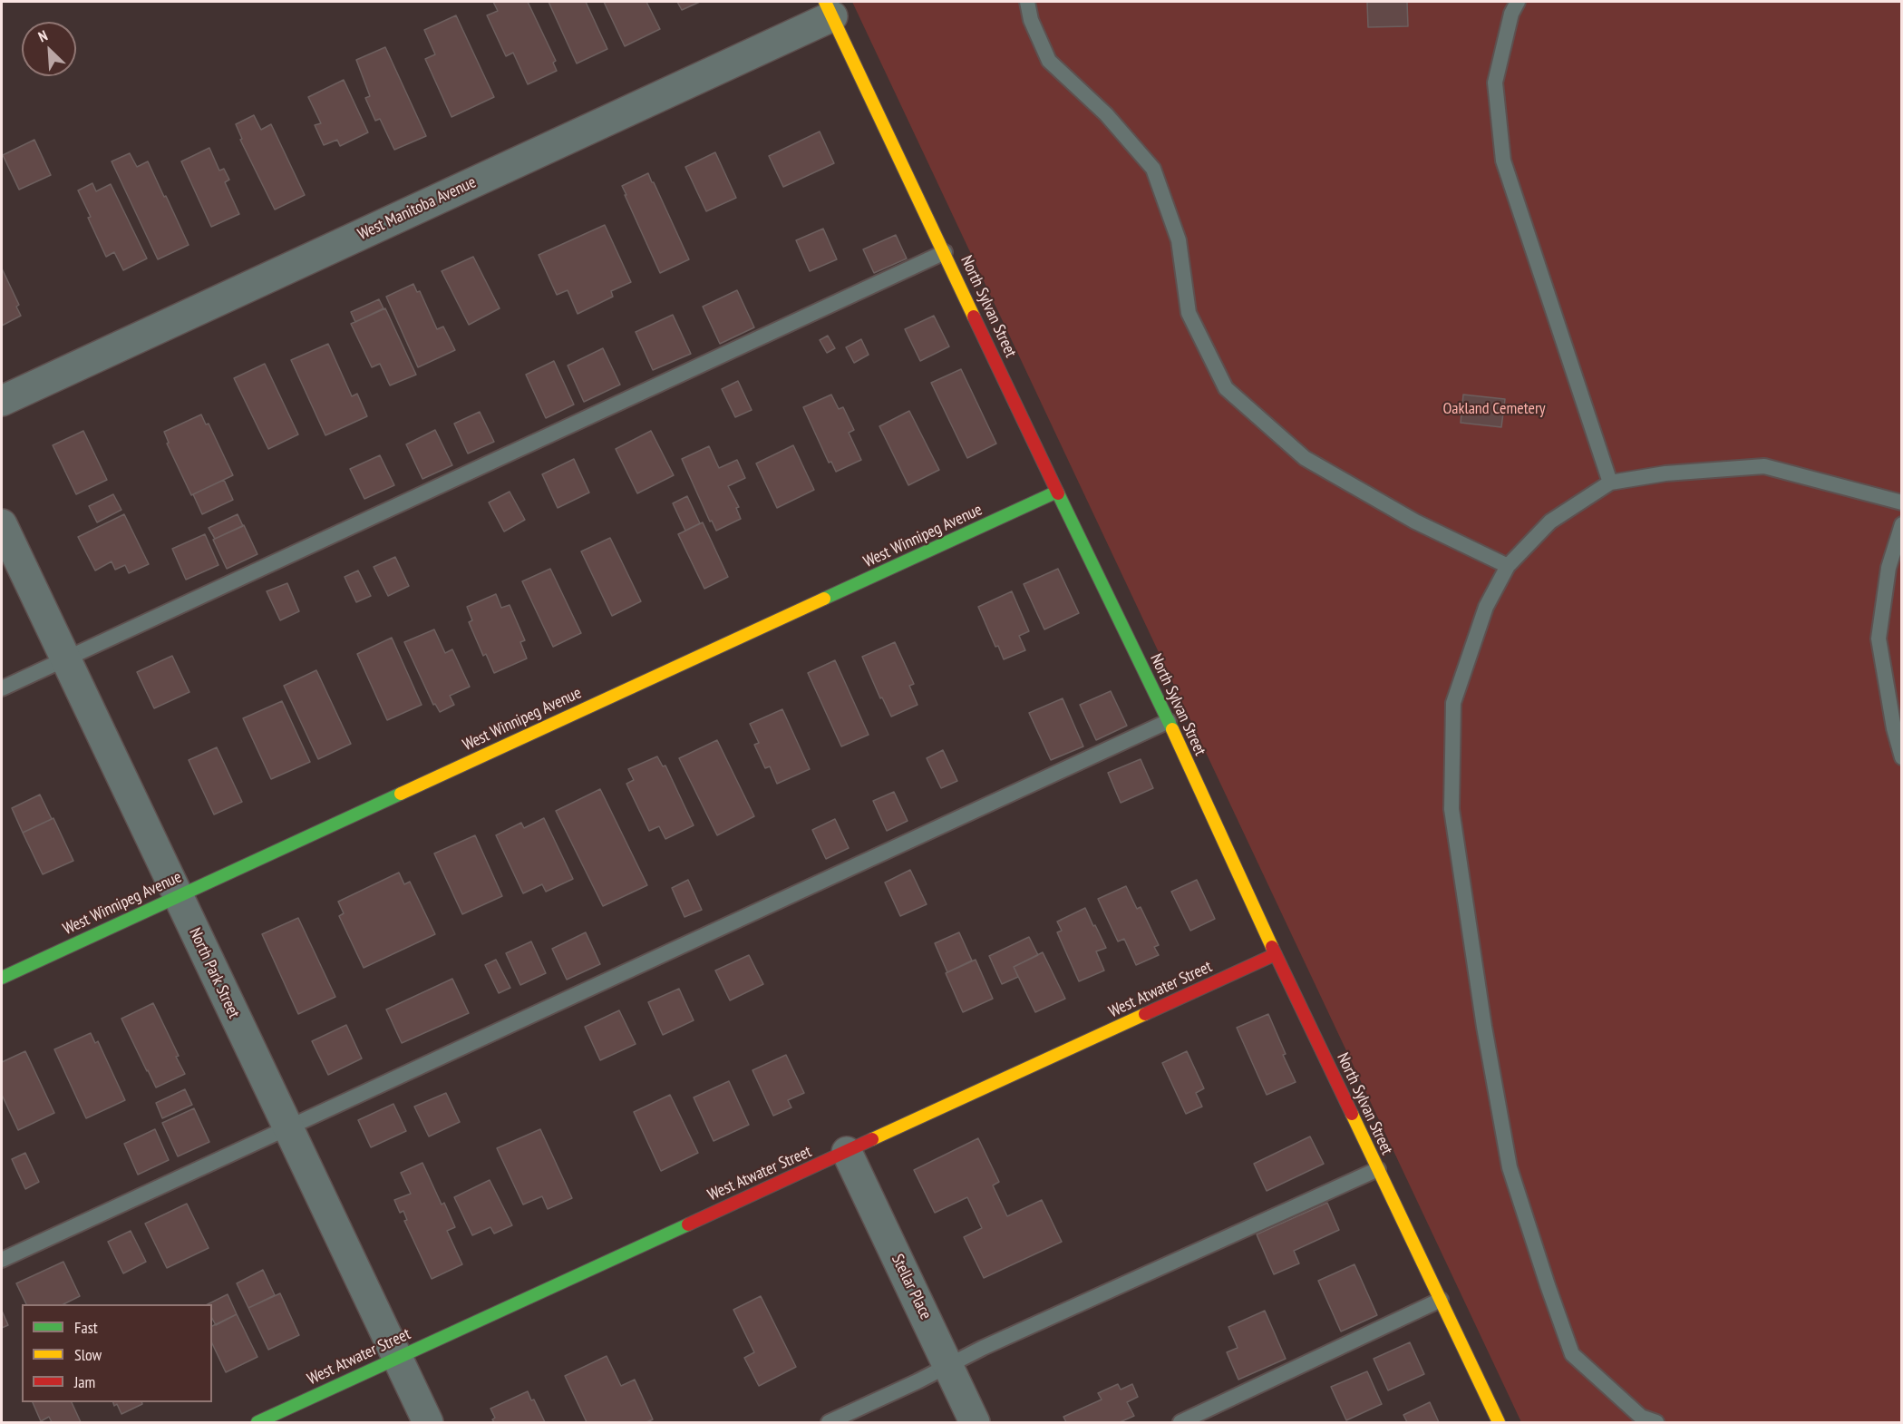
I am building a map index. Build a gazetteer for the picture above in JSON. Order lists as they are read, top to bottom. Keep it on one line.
{"streets":{"street":["West Manitoba Avenue","North Sylvan Street","West Winnipeg Avenue","North Park Street","West Atwater Street","Stellar Place"]},"crossings":[["West Manitoba Avenue","North Sylvan Street"],["North Sylvan Street","West Winnipeg Avenue"],["North Sylvan Street","West Atwater Street"],["West Winnipeg Avenue","North Park Street"],["North Park Street","West Atwater Street"],["West Atwater Street","Stellar Place"]],"parks":["Oakland Cemetery"],"legend":["Fast","Slow","Jam"],"north":"top left"}
